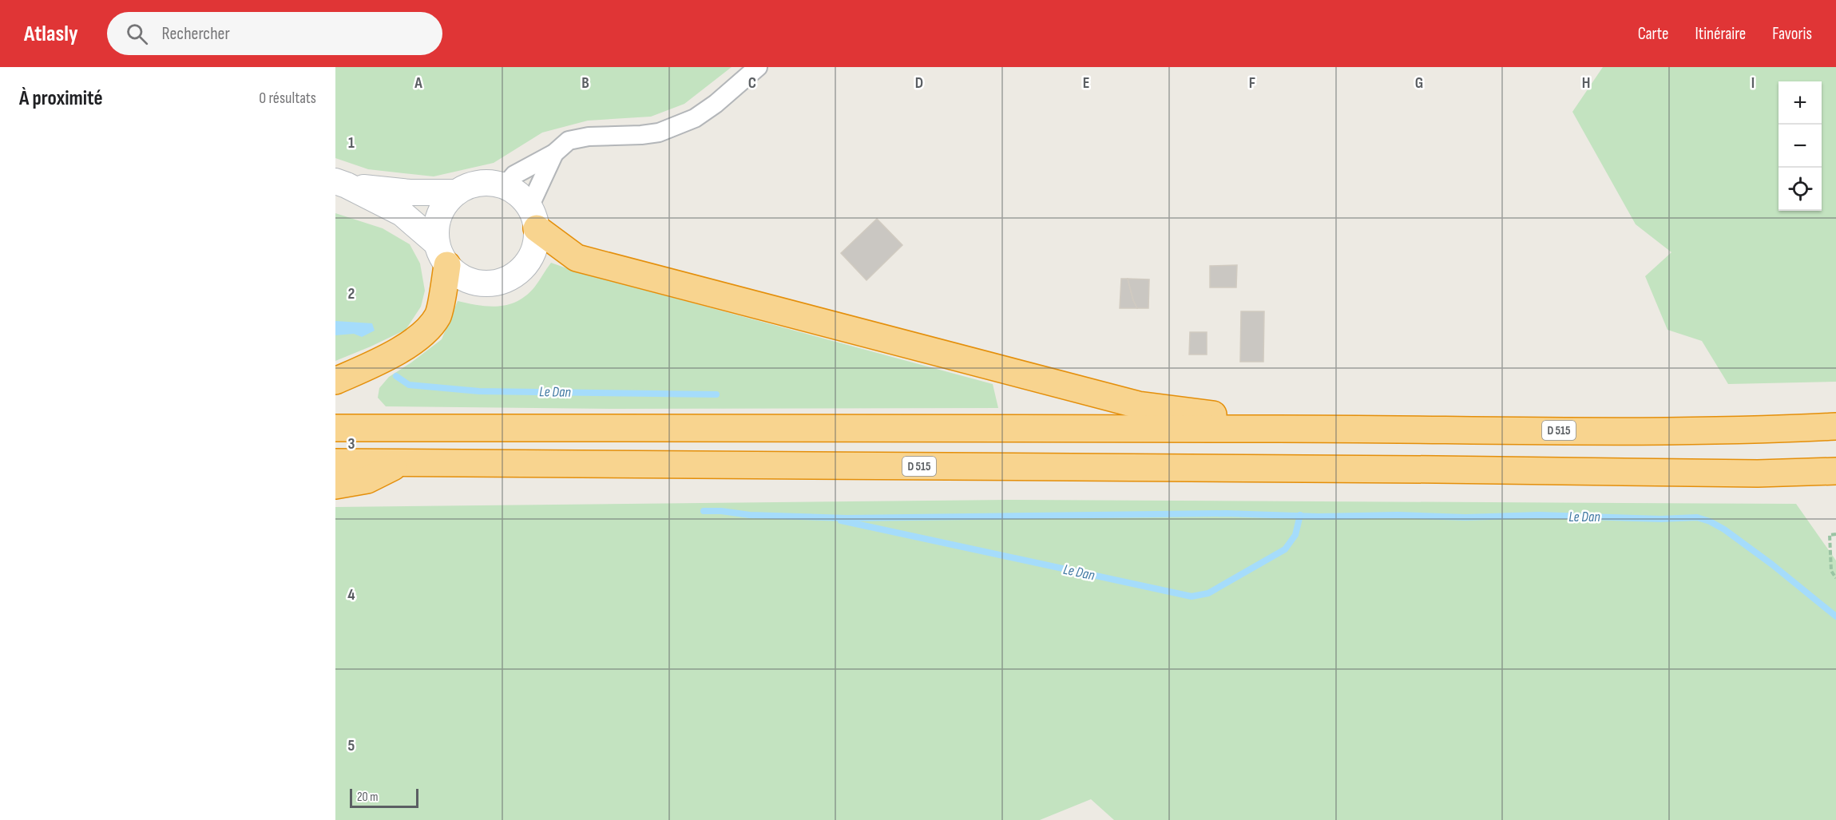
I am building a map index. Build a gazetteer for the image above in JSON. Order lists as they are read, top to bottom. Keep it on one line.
{"streets":{"highway":["D 515"]},"water":["Le Dan"],"scale_bar":"20 m","page":{"header":"Atlasly","search":"Rechercher","nav":["Carte","Itinéraire","Favoris"],"heading":["À proximité","0 résultats"],"map_buttons":["+","−"],"scale":"20 m"},"grid":{"columns":["A","B","C","D","E","F","G","H","I"],"rows":["1","2","3","4","5"]}}
